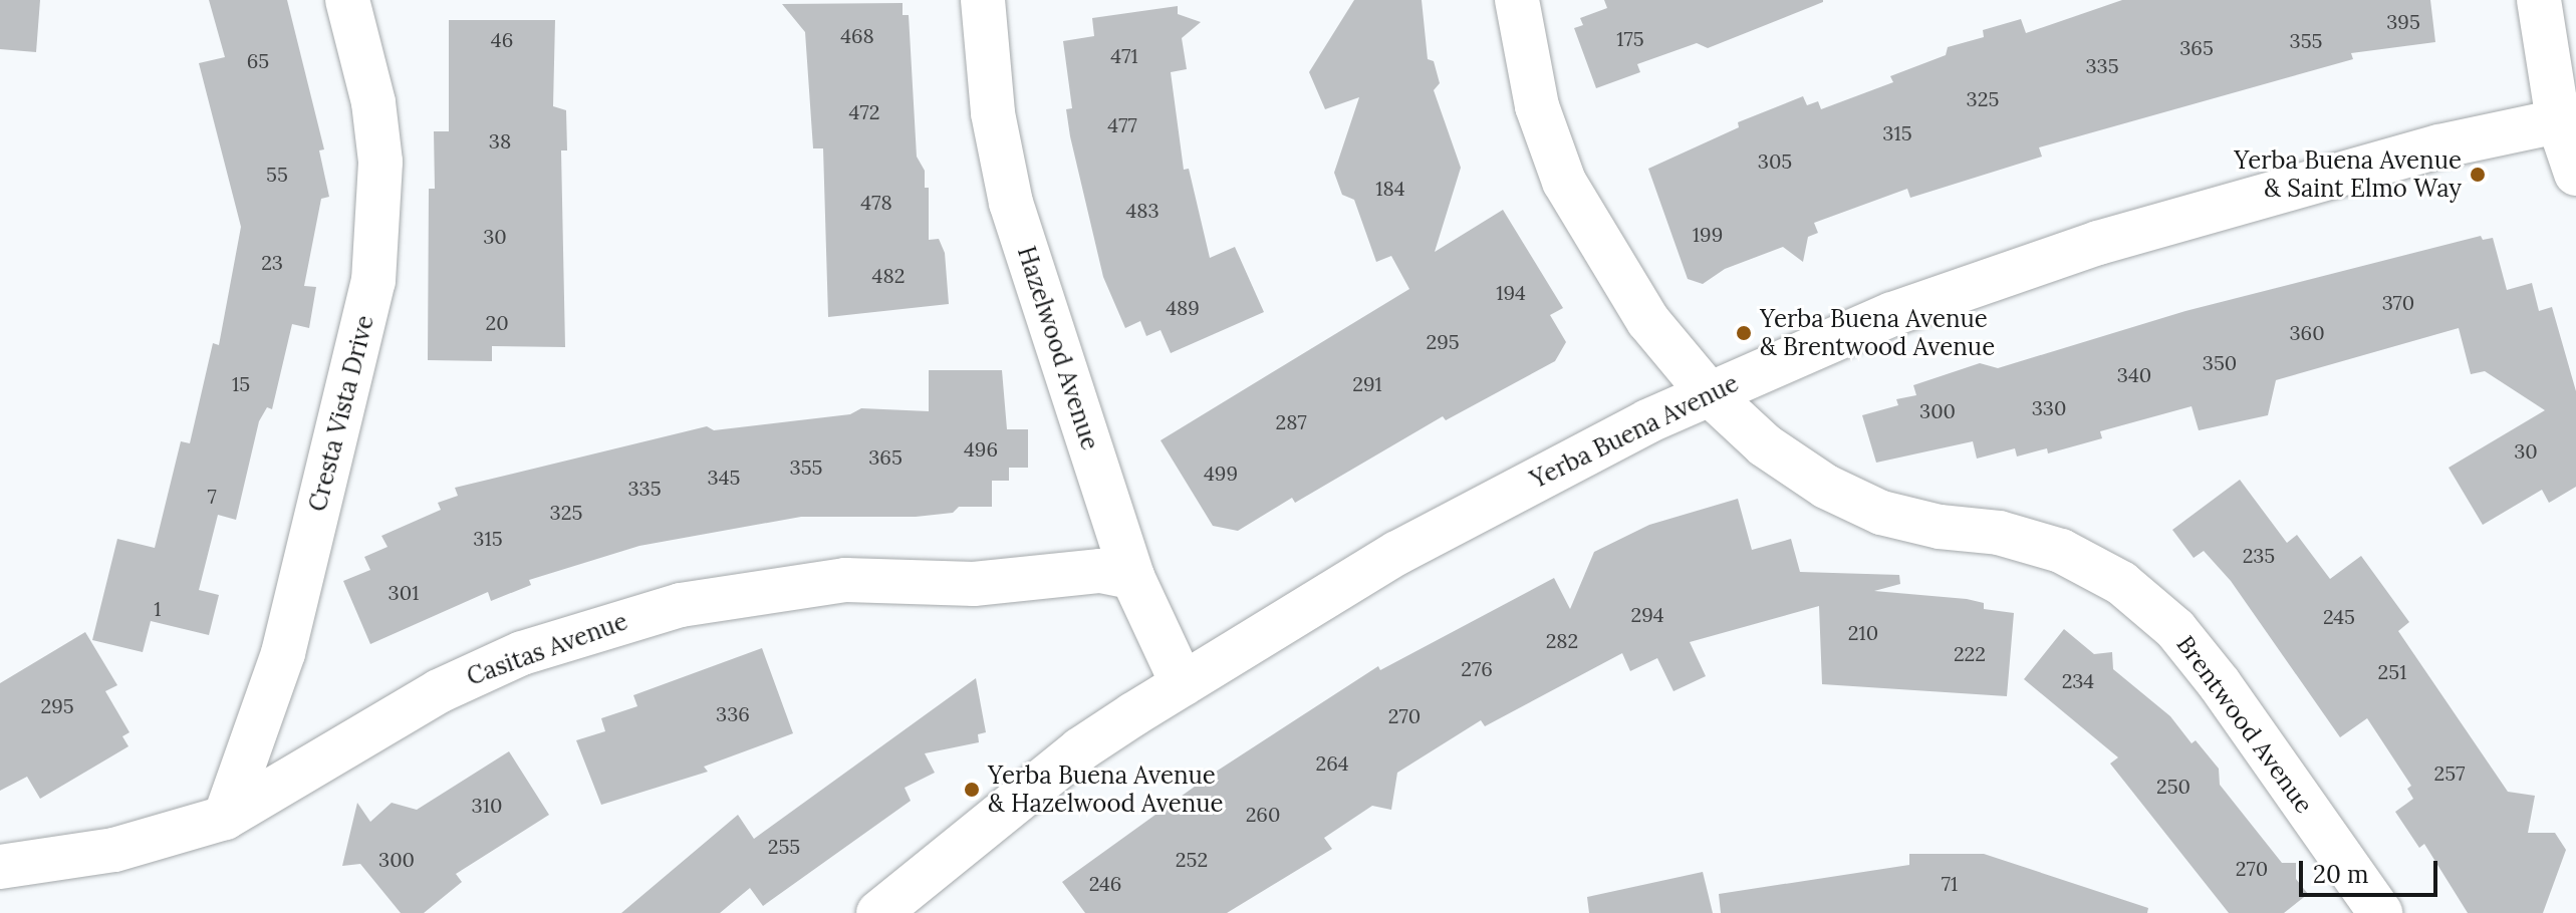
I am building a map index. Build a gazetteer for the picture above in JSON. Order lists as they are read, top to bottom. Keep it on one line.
{"streets":{"street":["Hazelwood Avenue","Cresta Vista Drive","Yerba Buena Avenue","Casitas Avenue","Brentwood Avenue"]},"crossings":[["Hazelwood Avenue","Yerba Buena Avenue"],["Hazelwood Avenue","Casitas Avenue"],["Cresta Vista Drive","Casitas Avenue"],["Yerba Buena Avenue","Brentwood Avenue"]],"places":["Yerba Buena Avenue & Saint Elmo Way","Yerba Buena Avenue & Brentwood Avenue","Yerba Buena Avenue & Hazelwood Avenue"],"house_numbers":["395","468","175","46","355","365","471","65","335","325","472","477","315","38","305","55","184","478","483","199","30","23","482","194","370","489","20","360","295","350","340","15","291","330","300","287","496","30","365","355","499","345","335","7","325","315","235","301","1","294","245","210","282","222","276","251","234","295","336","270","264","257","250","310","260","255","300","252","270","246","71"],"scale_bar":"20 m"}
